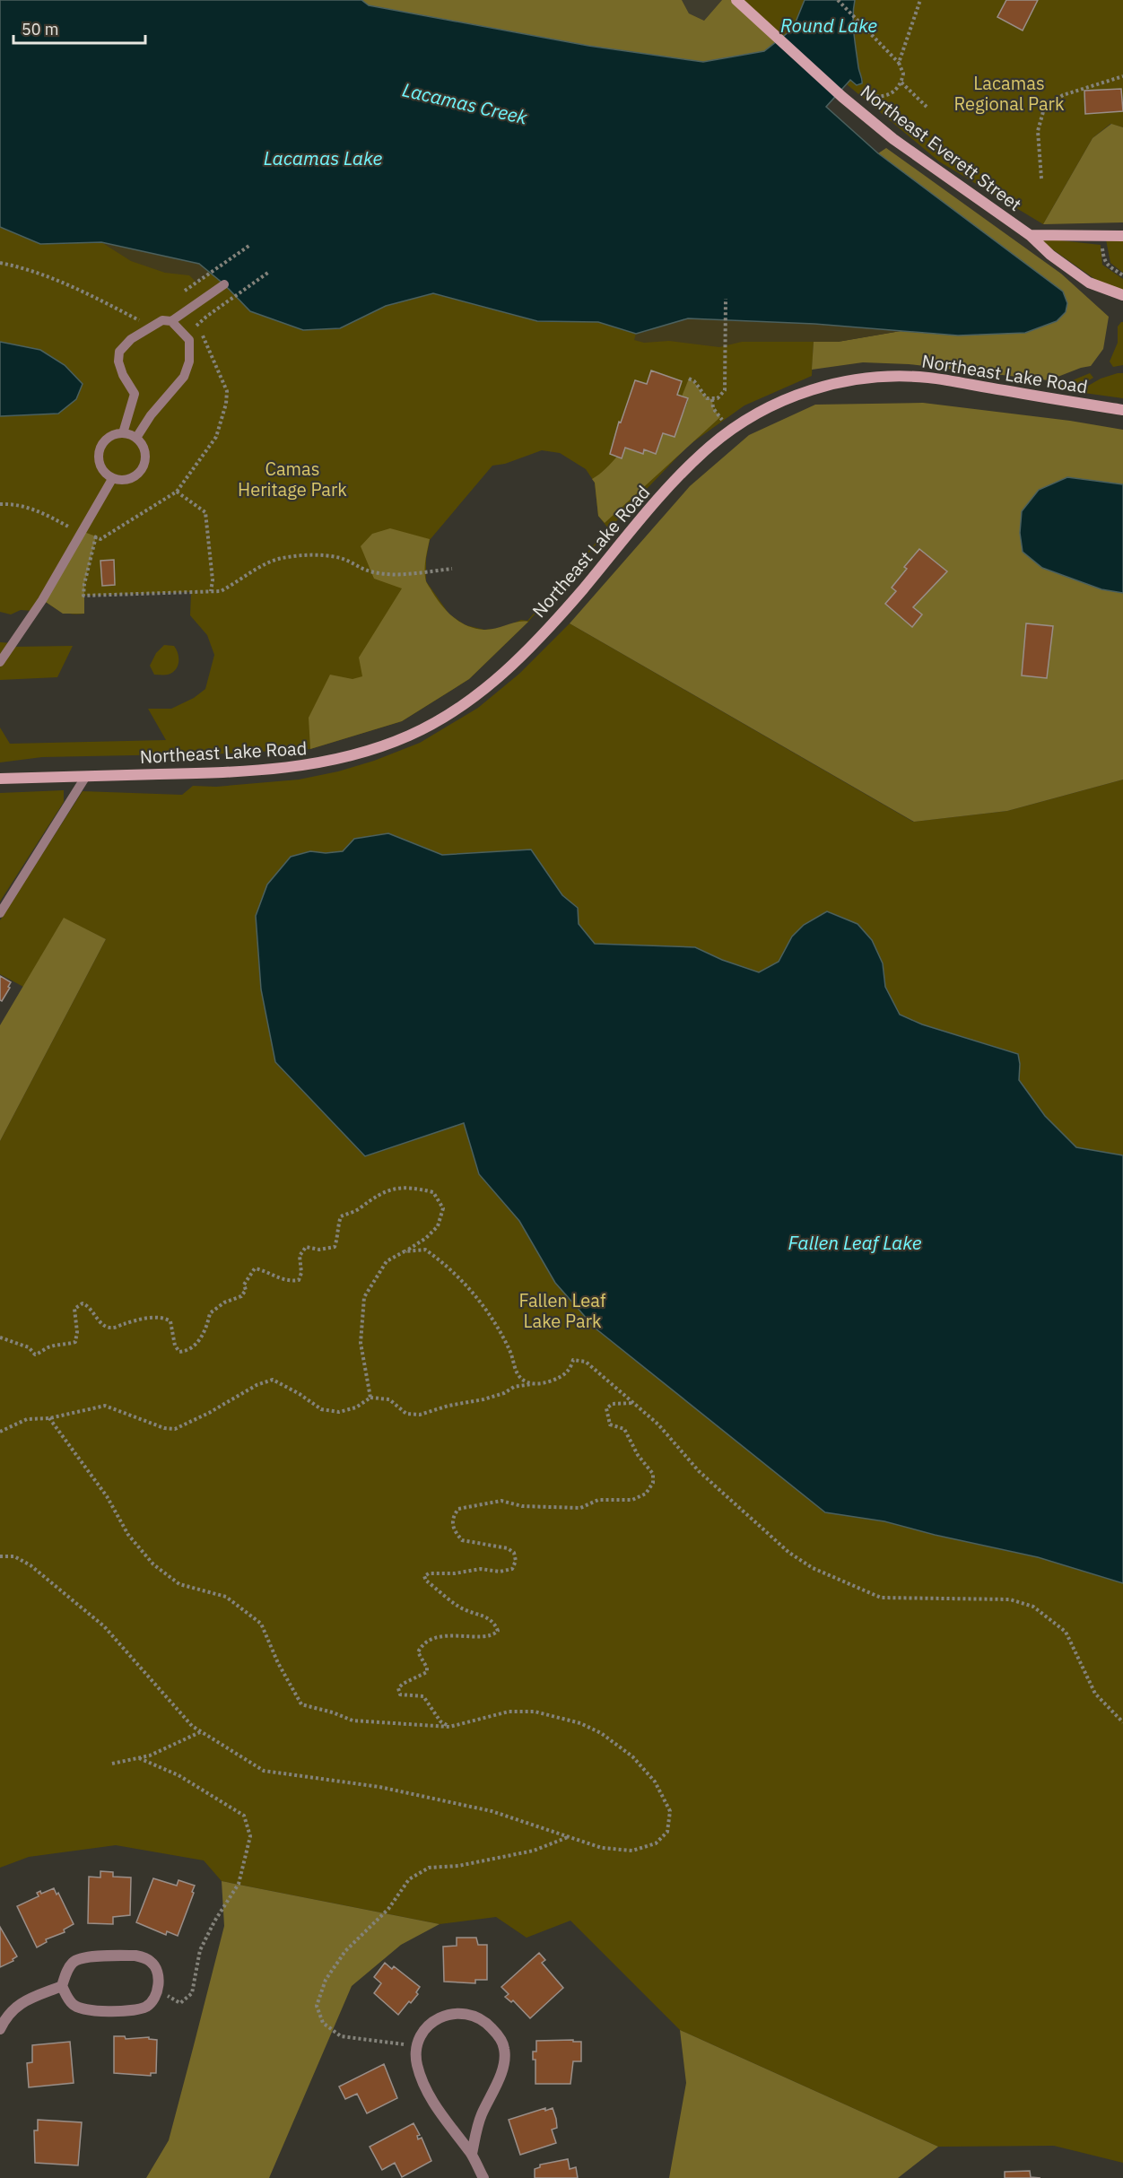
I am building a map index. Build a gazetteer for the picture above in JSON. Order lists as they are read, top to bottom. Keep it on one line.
{"streets":{"main road":["Northeast Everett Street","Northeast Lake Road"]},"water":["Round Lake","Lacamas Creek","Lacamas Lake","Fallen Leaf Lake"],"parks":["Lacamas Regional Park","Camas Heritage Park","Fallen Leaf Lake Park"],"scale_bar":"50 m"}
